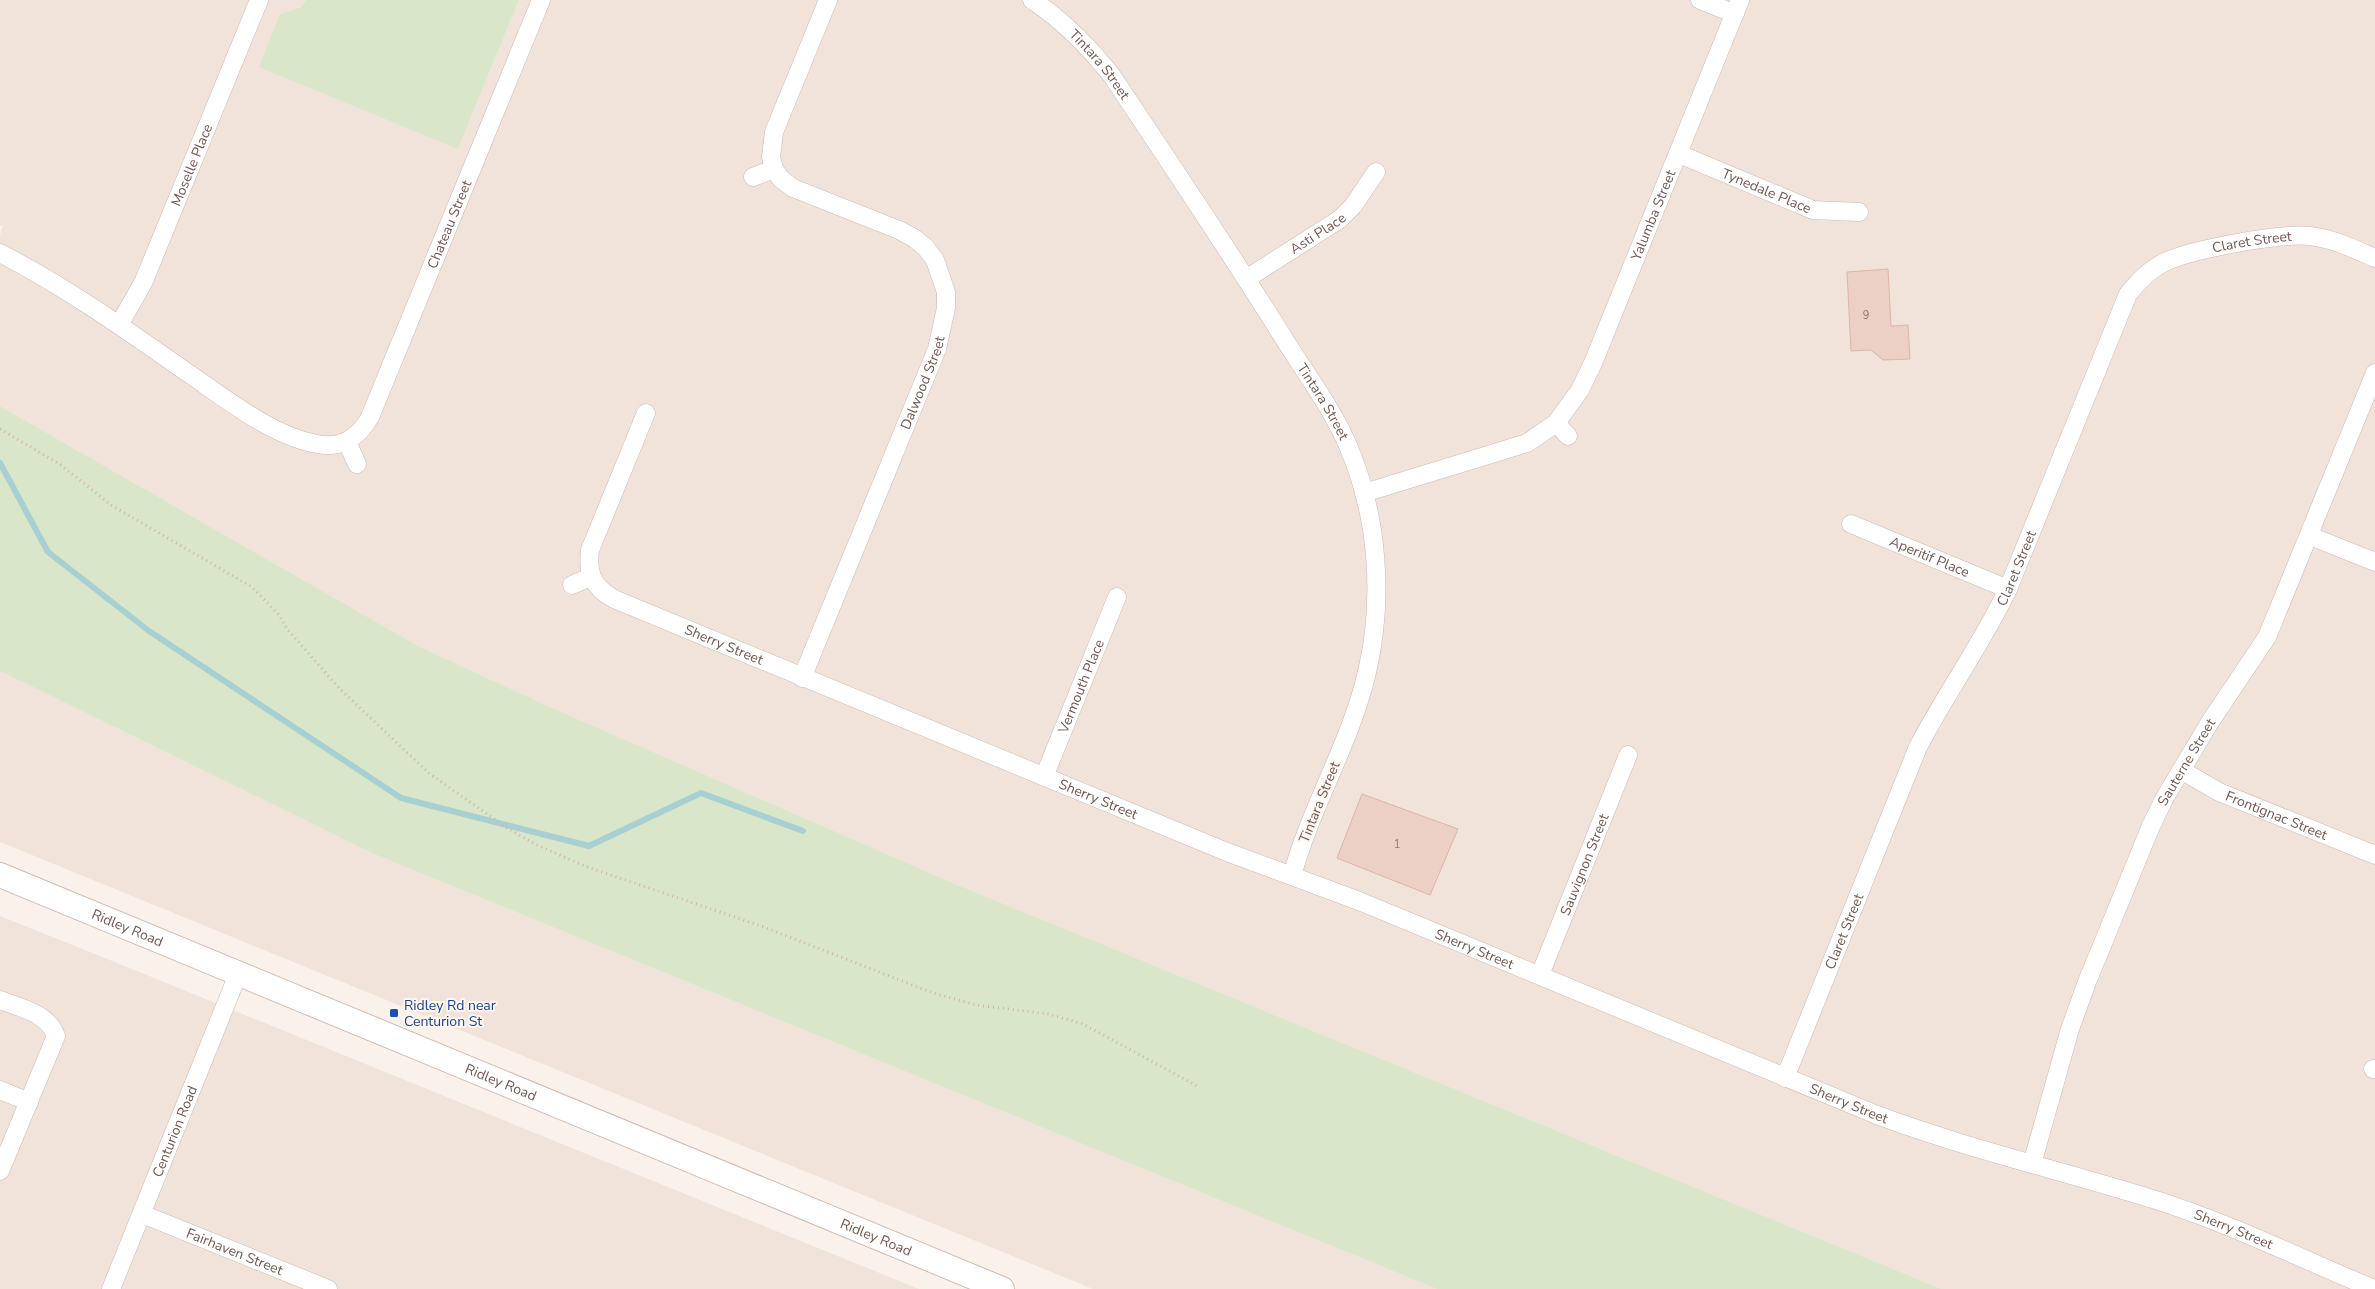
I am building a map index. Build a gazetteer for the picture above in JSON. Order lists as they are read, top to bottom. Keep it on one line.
{"streets":{"street":["Tintara Street","Moselle Place","Tynedale Place","Yalumba Street","Chateau Street","Asti Place","Claret Street","Dalwood Street","Aperitif Place","Sherry Street","Vermouth Place","Sauterne Street","Frontignac Street","Sauvignon Street","Ridley Road","Centurion Road","Fairhaven Street"]},"crossings":[["Tintara Street","Yalumba Street"],["Tintara Street","Asti Place"],["Tintara Street","Sherry Street"],["Tynedale Place","Yalumba Street"],["Claret Street","Aperitif Place"],["Claret Street","Sherry Street"],["Dalwood Street","Sherry Street"],["Sherry Street","Vermouth Place"],["Sherry Street","Sauterne Street"],["Sherry Street","Sauvignon Street"],["Sauterne Street","Frontignac Street"],["Ridley Road","Centurion Road"],["Centurion Road","Fairhaven Street"]],"places":{"transit":["Ridley Rd near Centurion St"]},"house_numbers":["9","1"]}
